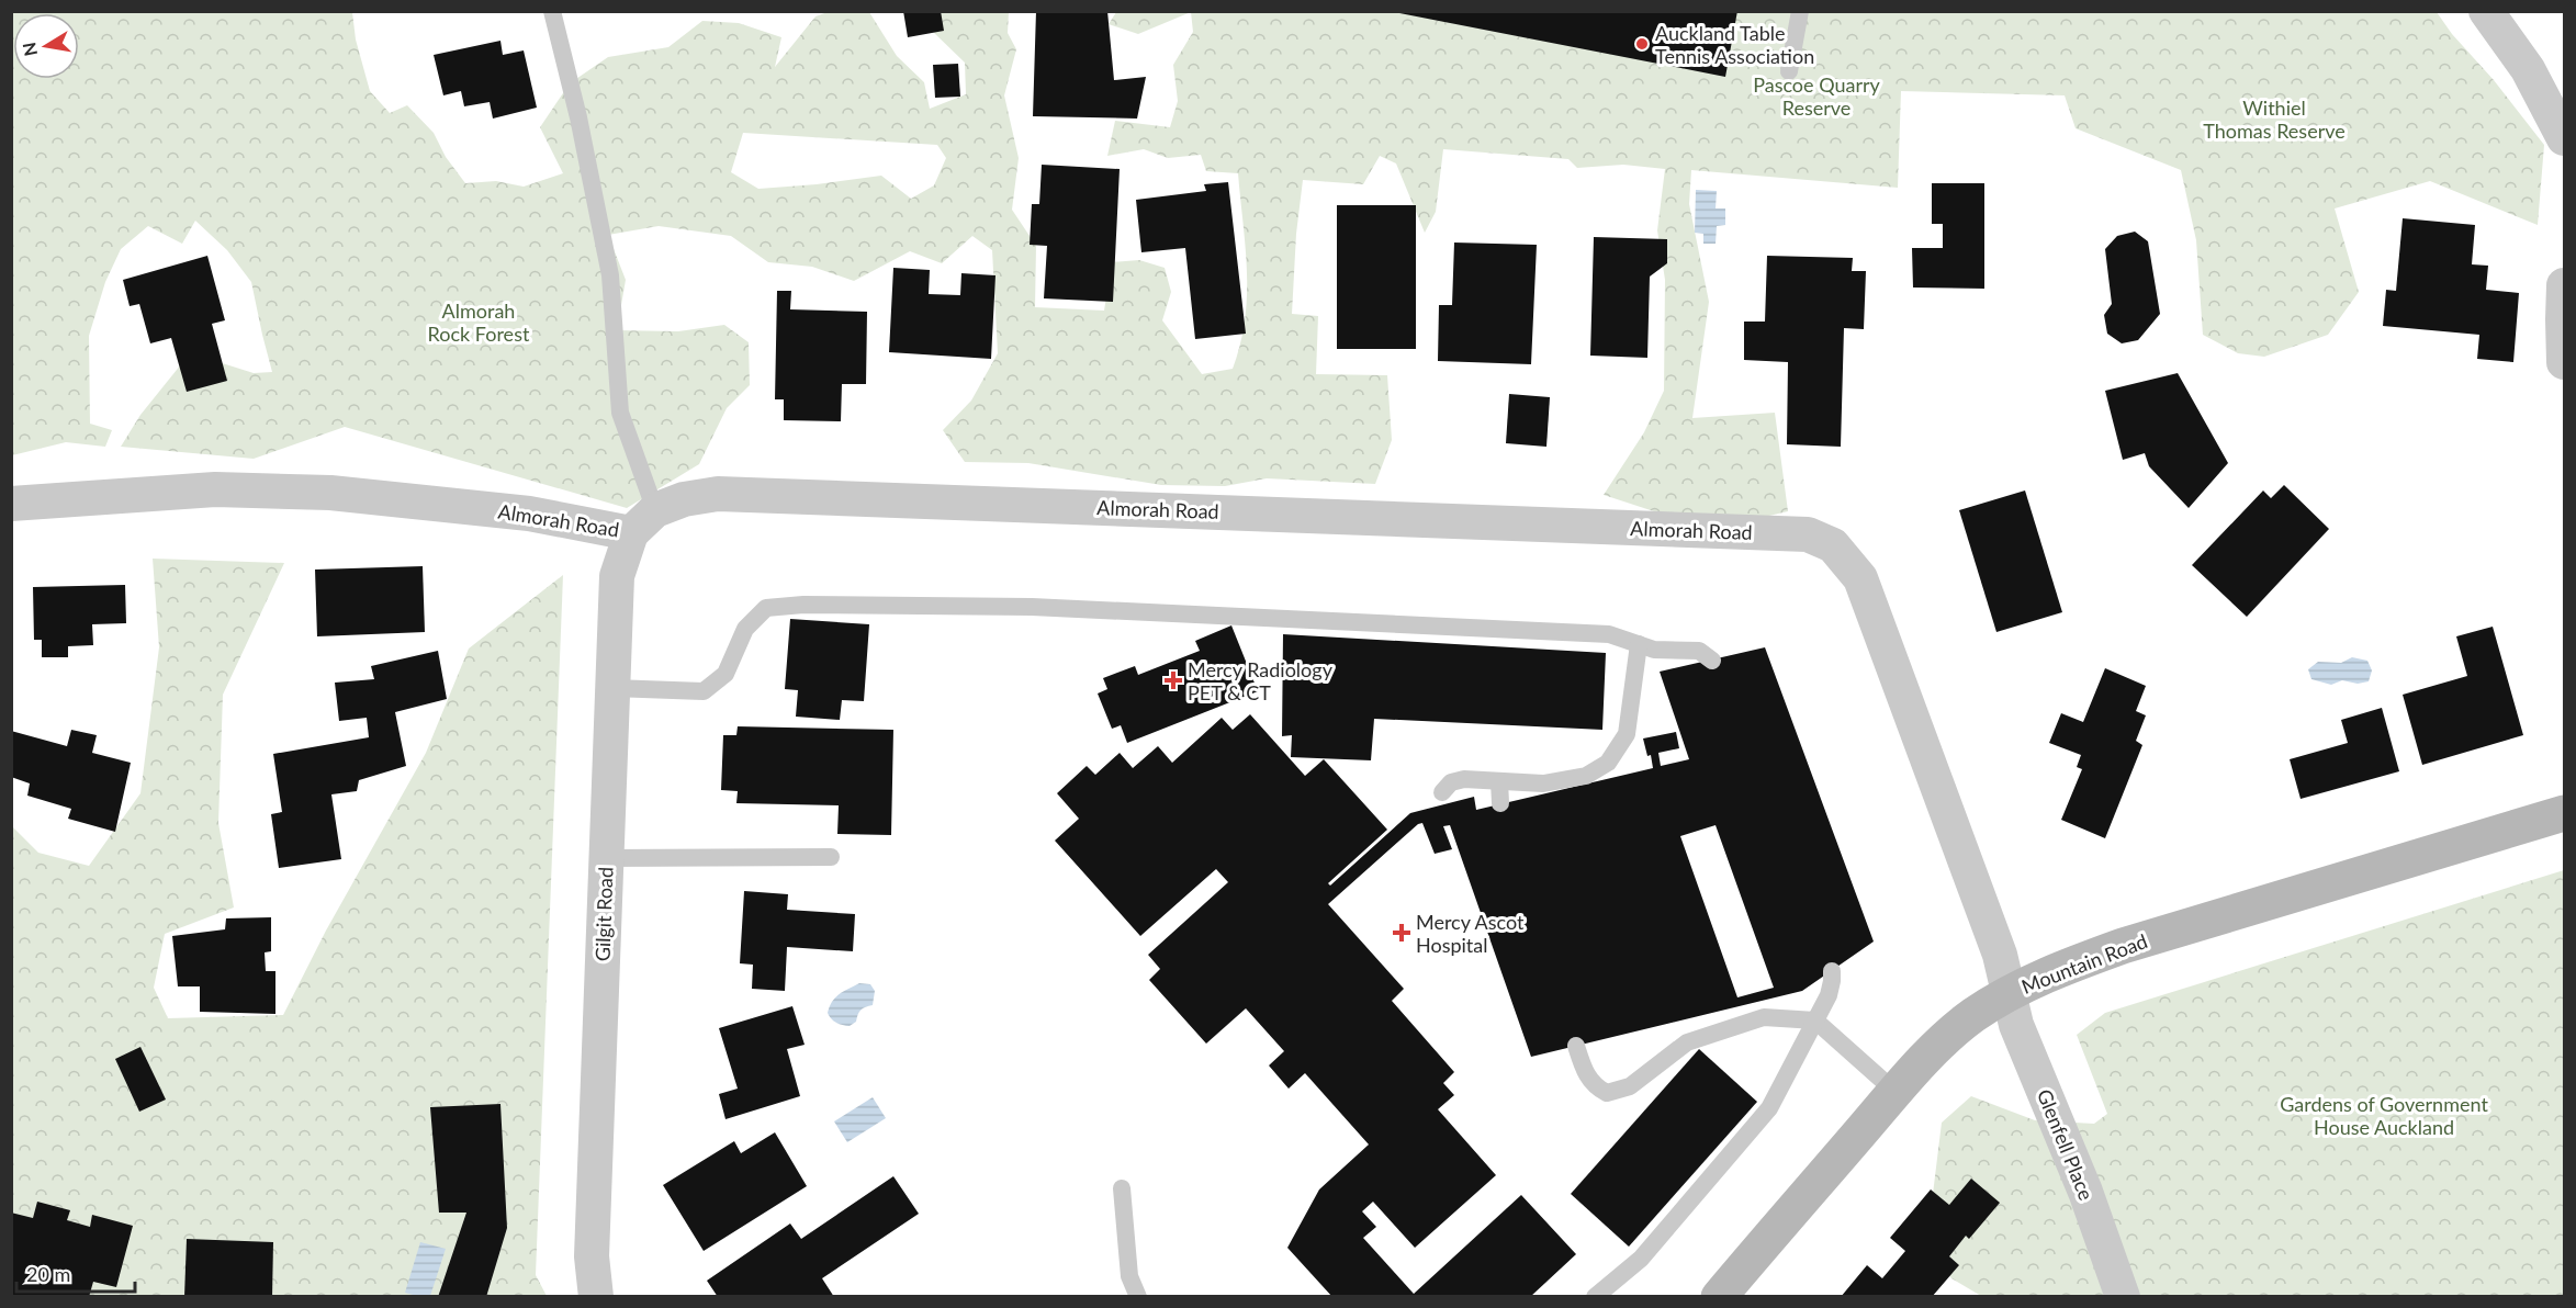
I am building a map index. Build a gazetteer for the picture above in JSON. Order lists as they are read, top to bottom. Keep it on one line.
{"streets":{"main road":["Mountain Road"],"street":["Almorah Road","Gilgit Road","Glenfell Place"]},"crossings":[["Almorah Road","Gilgit Road"],["Almorah Road","Mountain Road"],["Almorah Road","Glenfell Place"],["Mountain Road","Glenfell Place"]],"parks":["Pascoe Quarry Reserve","Withiel Thomas Reserve","Almorah Rock Forest","Gardens of Government House Auckland"],"places":{"other":["Auckland Table Tennis Association"],"health":["Mercy Radiology PET & CT","Mercy Ascot Hospital"]},"scale_bar":"20 m","north":"left"}
